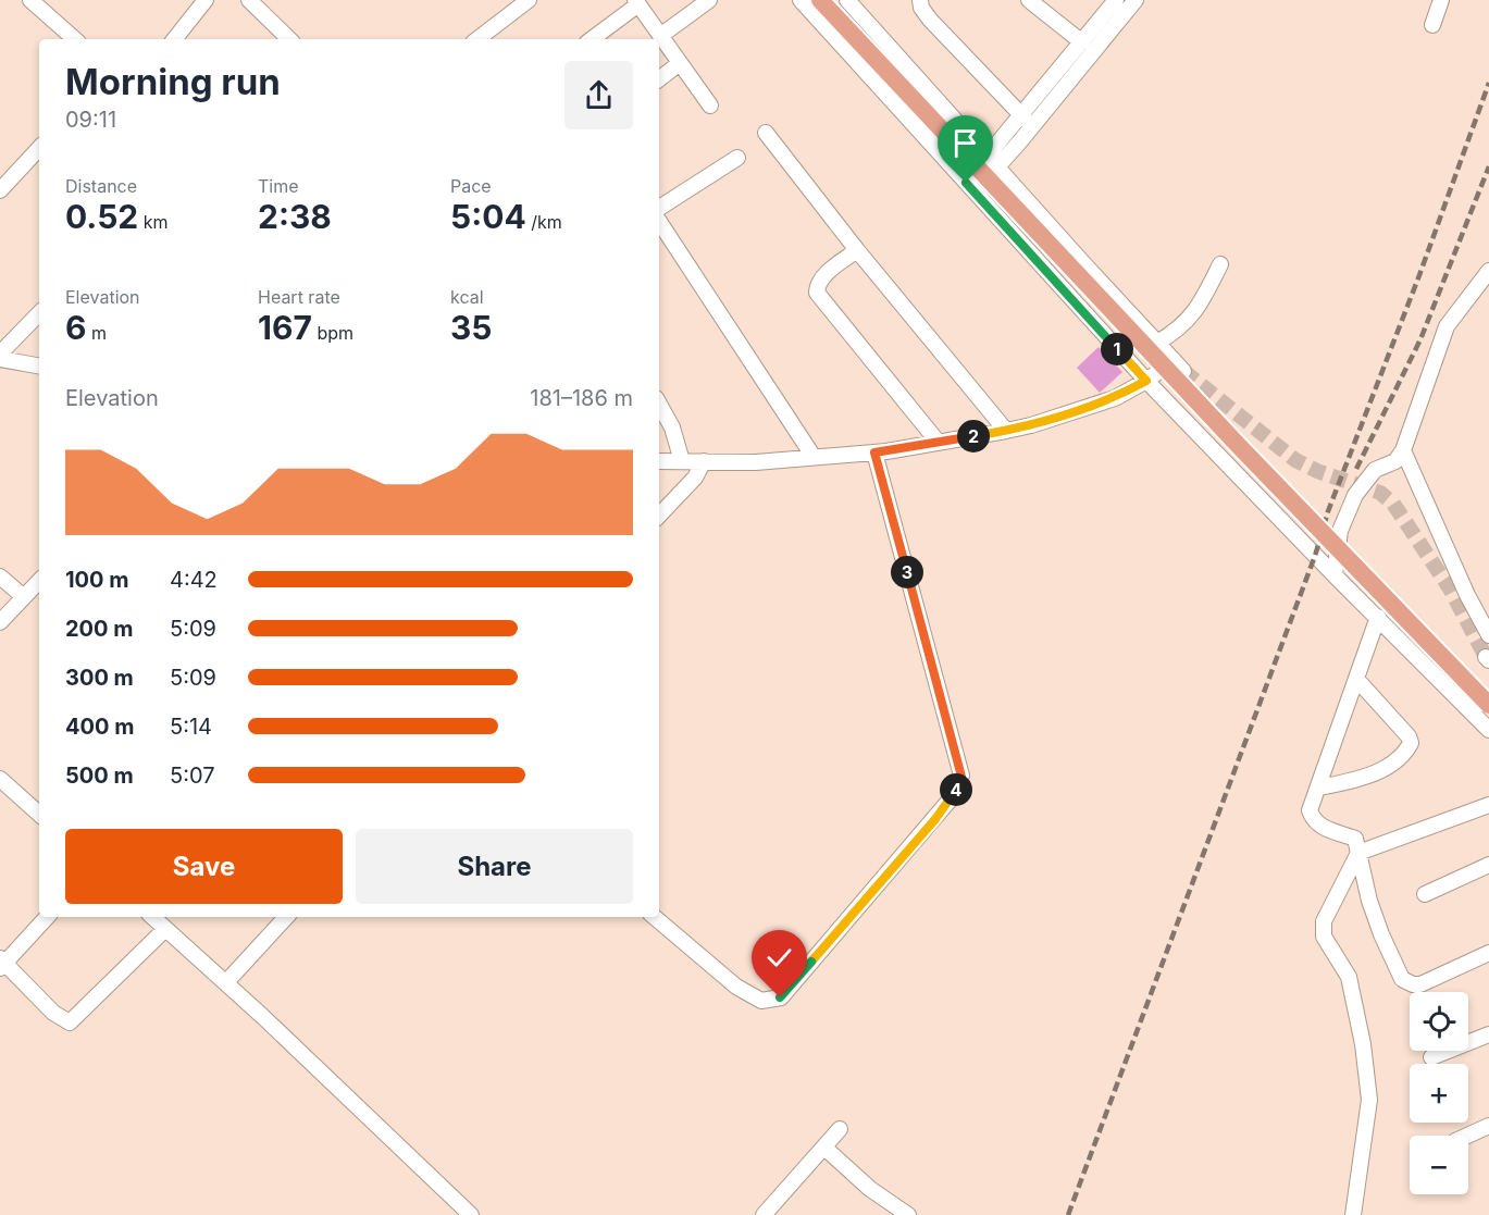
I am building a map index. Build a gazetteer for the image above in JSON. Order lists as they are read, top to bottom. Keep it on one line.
{"page":{"heading":["Morning run","09:11"],"stats":[["Distance","0.52 km"],["Time","2:38"],["Pace","5:04 /km"],["Elevation","6 m"],["Heart rate","167 bpm"],["kcal","35"]],"pins":["1","2","3","4"],"chart":["Elevation","181–186 m"],"list":[{"name":"100 m","note":"4:42"},{"name":"200 m","note":"5:09"},{"name":"300 m","note":"5:09"},{"name":"400 m","note":"5:14"},{"name":"500 m","note":"5:07"}],"buttons":["Save","Share"],"map_buttons":["+","−"]}}
